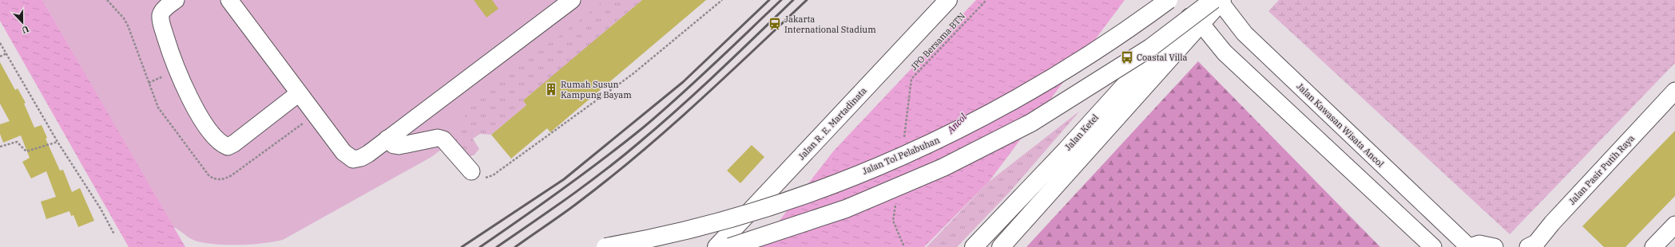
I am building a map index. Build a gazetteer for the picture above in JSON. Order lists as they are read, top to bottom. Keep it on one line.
{"streets":{"highway":["Jalan R. E. Martadinata","Jalan Ketel","Jalan Tol Pelabuhan"],"street":["Jalan Kawasan Wisata Ancol","Jalan Pasir Putih Raya"],"path":["JPO Bersama BTN"]},"water":["Ancol"],"places":{"station":["Jakarta International Stadium"],"bus stop":["Coastal Villa"],"building":["Rumah Susun Kampung Bayam"]},"north":"bottom"}
